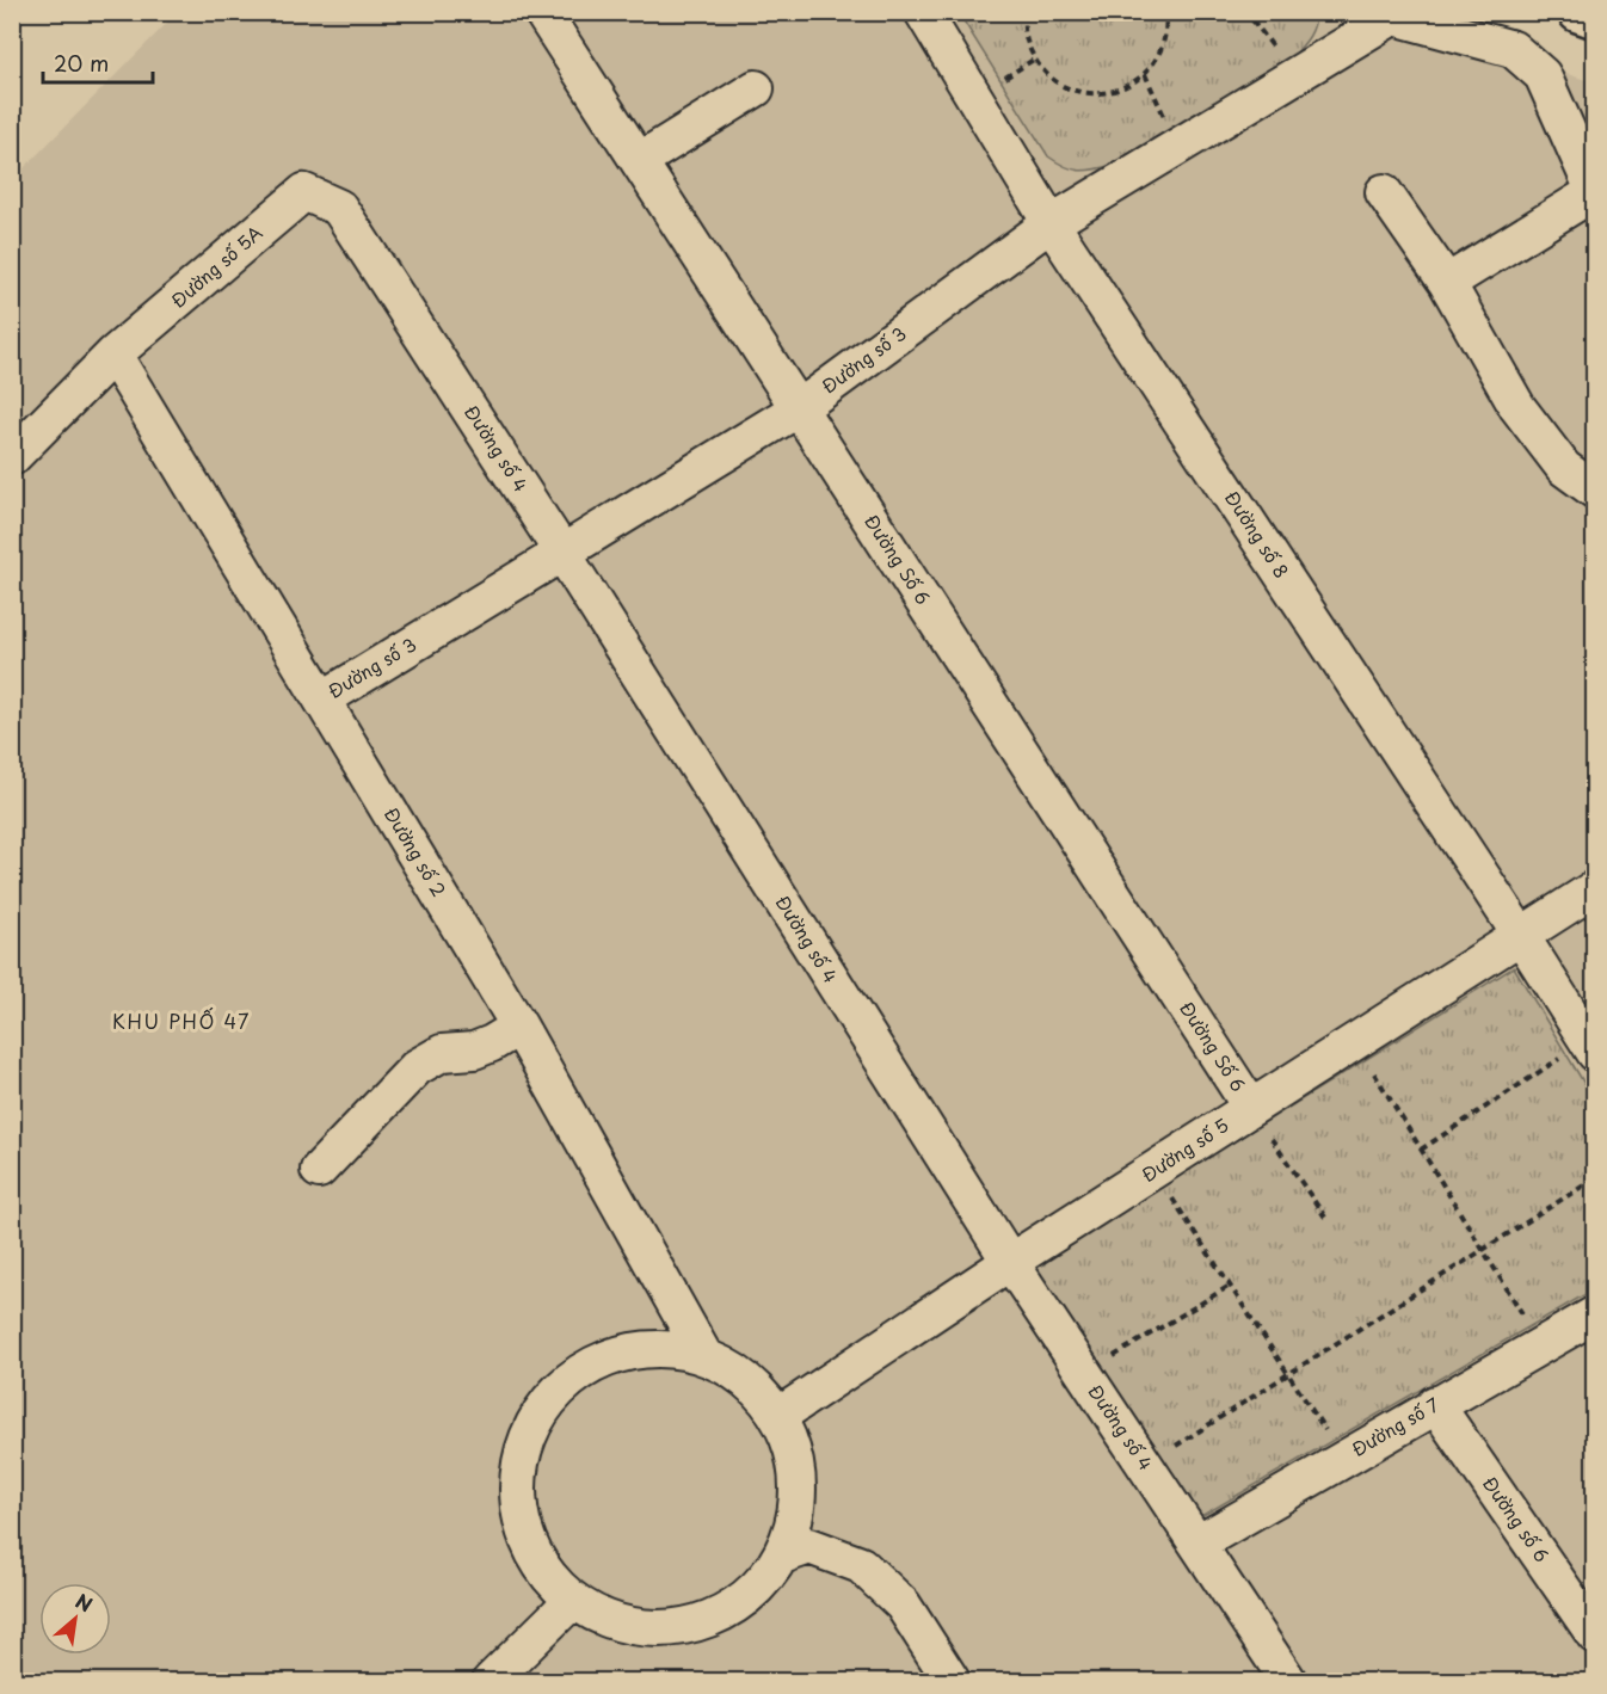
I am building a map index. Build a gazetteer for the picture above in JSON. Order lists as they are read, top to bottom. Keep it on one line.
{"streets":{"street":["Đường số 5A","Đường số 3","Đường số 4","Đường số 8","Đường Số 6","Đường số 2","Đường số 5","Đường số 7","Đường số 6"]},"crossings":[["Đường số 5A","Đường số 4"],["Đường số 5A","Đường số 2"],["Đường số 3","Đường số 4"],["Đường số 3","Đường số 8"],["Đường số 3","Đường Số 6"],["Đường số 3","Đường số 2"],["Đường số 4","Đường số 5"],["Đường số 4","Đường số 7"],["Đường số 8","Đường số 5"],["Đường Số 6","Đường số 5"],["Đường số 7","Đường số 6"]],"districts":["KHU PHỐ 47"],"scale_bar":"20 m","north":"top right"}
